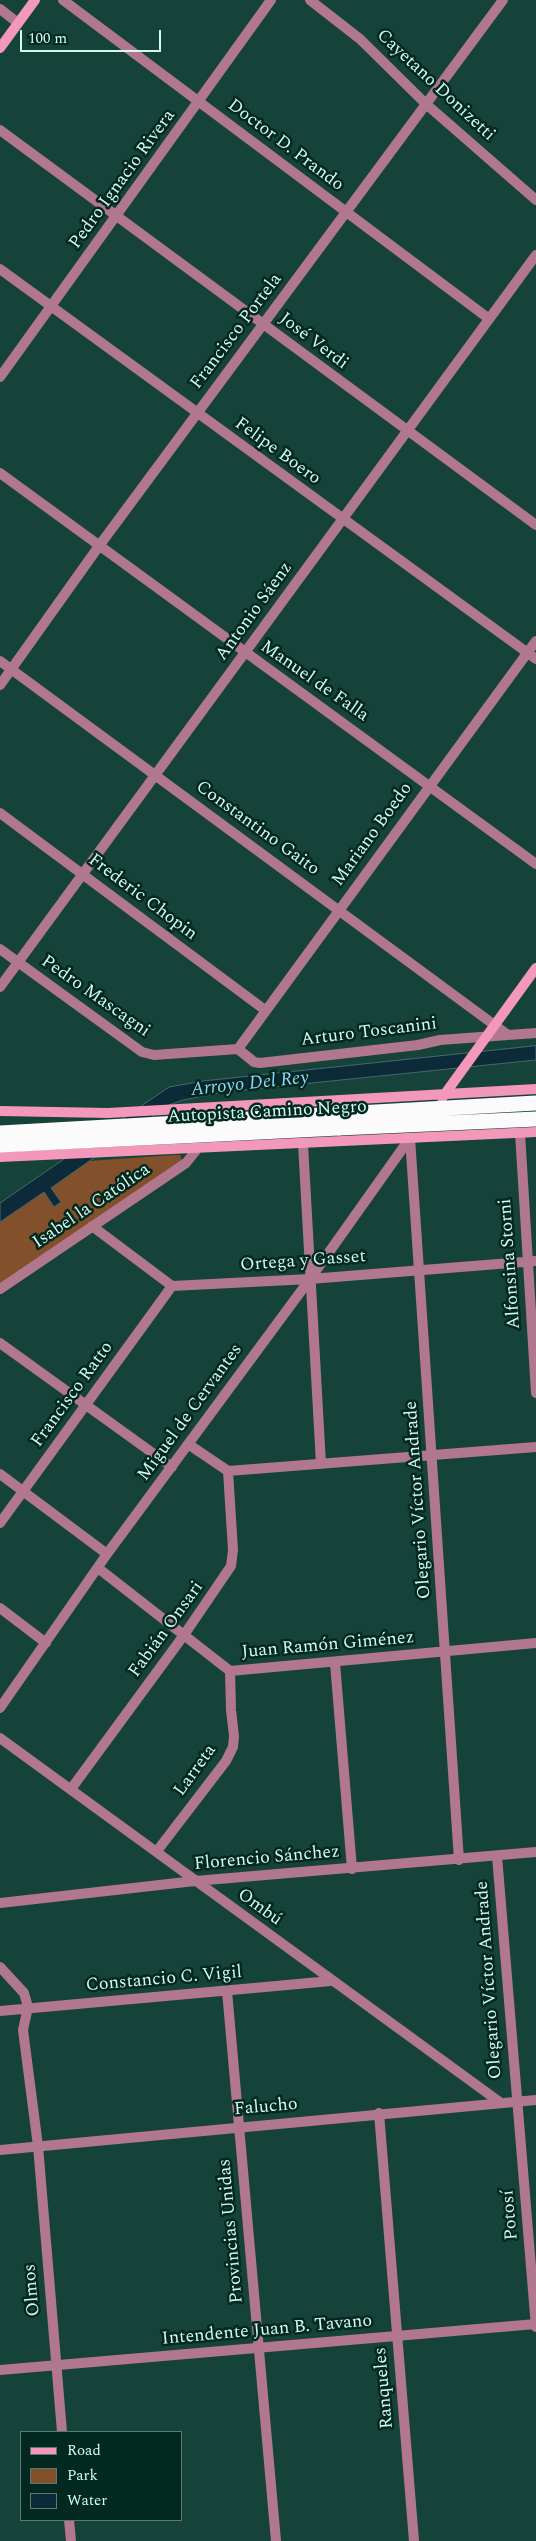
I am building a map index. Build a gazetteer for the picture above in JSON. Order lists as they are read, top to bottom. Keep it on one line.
{"streets":{"highway":["Autopista Camino Negro"],"street":["Cayetano Donizetti","Doctor D. Prando","Pedro Ignacio Rivera","Francisco Portela","José Verdi","Felipe Boero","Antonio Sáenz","Manuel de Falla","Constantino Gaito","Mariano Boedo","Frederic Chopin","Pedro Mascagni","Arturo Toscanini","Isabel la Católica","Ortega y Gasset","Alfonsina Storni","Francisco Ratto","Miguel de Cervantes","Olegario Víctor Andrade","Fabián Onsari","Juan Ramón Giménez","Larreta","Florencio Sánchez","Ombú","Constancio C. Vigil","Falucho","Potosí","Provincias Unidas","Olmos","Intendente Juan B. Tavano","Ranqueles"]},"crossings":[["Cayetano Donizetti","Francisco Portela"],["Doctor D. Prando","Pedro Ignacio Rivera"],["Doctor D. Prando","Francisco Portela"],["Doctor D. Prando","Antonio Sáenz"],["Pedro Ignacio Rivera","José Verdi"],["Pedro Ignacio Rivera","Felipe Boero"],["Francisco Portela","José Verdi"],["Francisco Portela","Felipe Boero"],["Francisco Portela","Manuel de Falla"],["Francisco Portela","Constantino Gaito"],["José Verdi","Antonio Sáenz"],["Felipe Boero","Antonio Sáenz"],["Felipe Boero","Mariano Boedo"],["Antonio Sáenz","Manuel de Falla"],["Antonio Sáenz","Constantino Gaito"],["Antonio Sáenz","Frederic Chopin"],["Antonio Sáenz","Pedro Mascagni"],["Manuel de Falla","Mariano Boedo"],["Constantino Gaito","Mariano Boedo"],["Constantino Gaito","Arturo Toscanini"],["Mariano Boedo","Frederic Chopin"],["Mariano Boedo","Pedro Mascagni"],["Mariano Boedo","Arturo Toscanini"],["Pedro Mascagni","Arturo Toscanini"],["Ortega y Gasset","Alfonsina Storni"],["Ortega y Gasset","Francisco Ratto"],["Ortega y Gasset","Miguel de Cervantes"],["Ortega y Gasset","Olegario Víctor Andrade"],["Miguel de Cervantes","Olegario Víctor Andrade"],["Miguel de Cervantes","Juan Ramón Giménez"],["Olegario Víctor Andrade","Juan Ramón Giménez"],["Olegario Víctor Andrade","Florencio Sánchez"],["Olegario Víctor Andrade","Falucho"],["Olegario Víctor Andrade","Potosí"],["Fabián Onsari","Juan Ramón Giménez"],["Fabián Onsari","Ombú"],["Juan Ramón Giménez","Larreta"],["Larreta","Ombú"],["Florencio Sánchez","Ombú"],["Ombú","Constancio C. Vigil"],["Ombú","Falucho"],["Constancio C. Vigil","Provincias Unidas"],["Constancio C. Vigil","Olmos"],["Falucho","Potosí"],["Falucho","Provincias Unidas"],["Falucho","Olmos"],["Falucho","Ranqueles"],["Potosí","Intendente Juan B. Tavano"],["Provincias Unidas","Intendente Juan B. Tavano"],["Olmos","Intendente Juan B. Tavano"],["Intendente Juan B. Tavano","Ranqueles"]],"water":["Arroyo Del Rey"],"legend":["Road","Park","Water"],"scale_bar":"100 m"}
